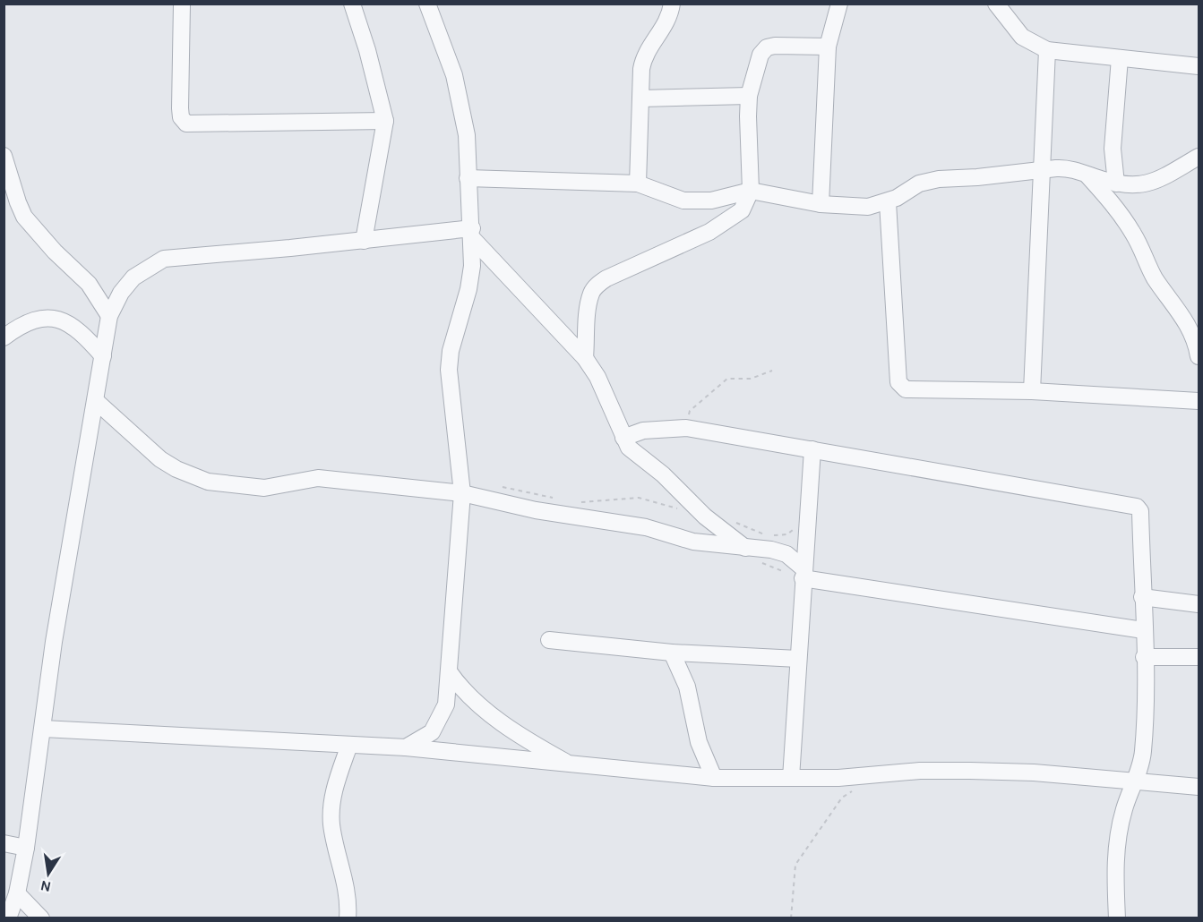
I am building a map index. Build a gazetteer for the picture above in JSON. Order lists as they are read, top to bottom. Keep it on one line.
{"north":"bottom"}
